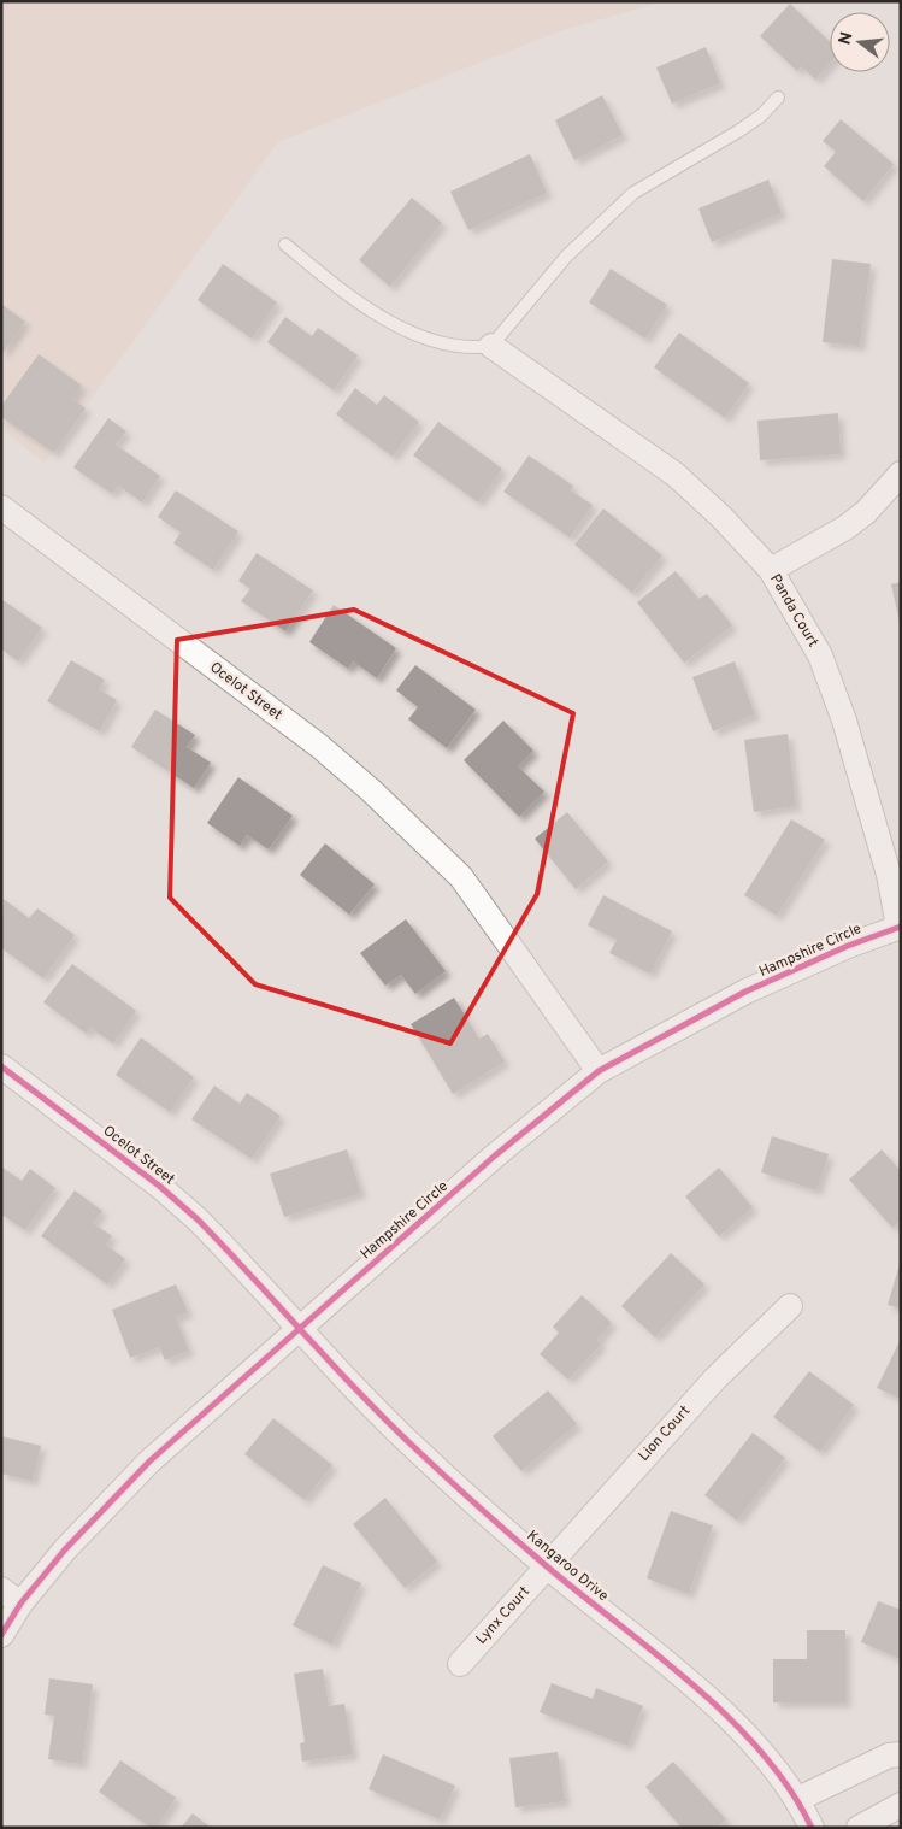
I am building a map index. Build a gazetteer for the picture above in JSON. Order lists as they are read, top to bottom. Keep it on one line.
{"streets":{"street":["Panda Court","Ocelot Street","Hampshire Circle","Lion Court","Kangaroo Drive","Lynx Court"]},"crossings":[["Panda Court","Hampshire Circle"],["Ocelot Street","Hampshire Circle"],["Ocelot Street","Kangaroo Drive"],["Hampshire Circle","Kangaroo Drive"],["Lion Court","Kangaroo Drive"],["Lion Court","Lynx Court"],["Kangaroo Drive","Lynx Court"]],"north":"left"}
